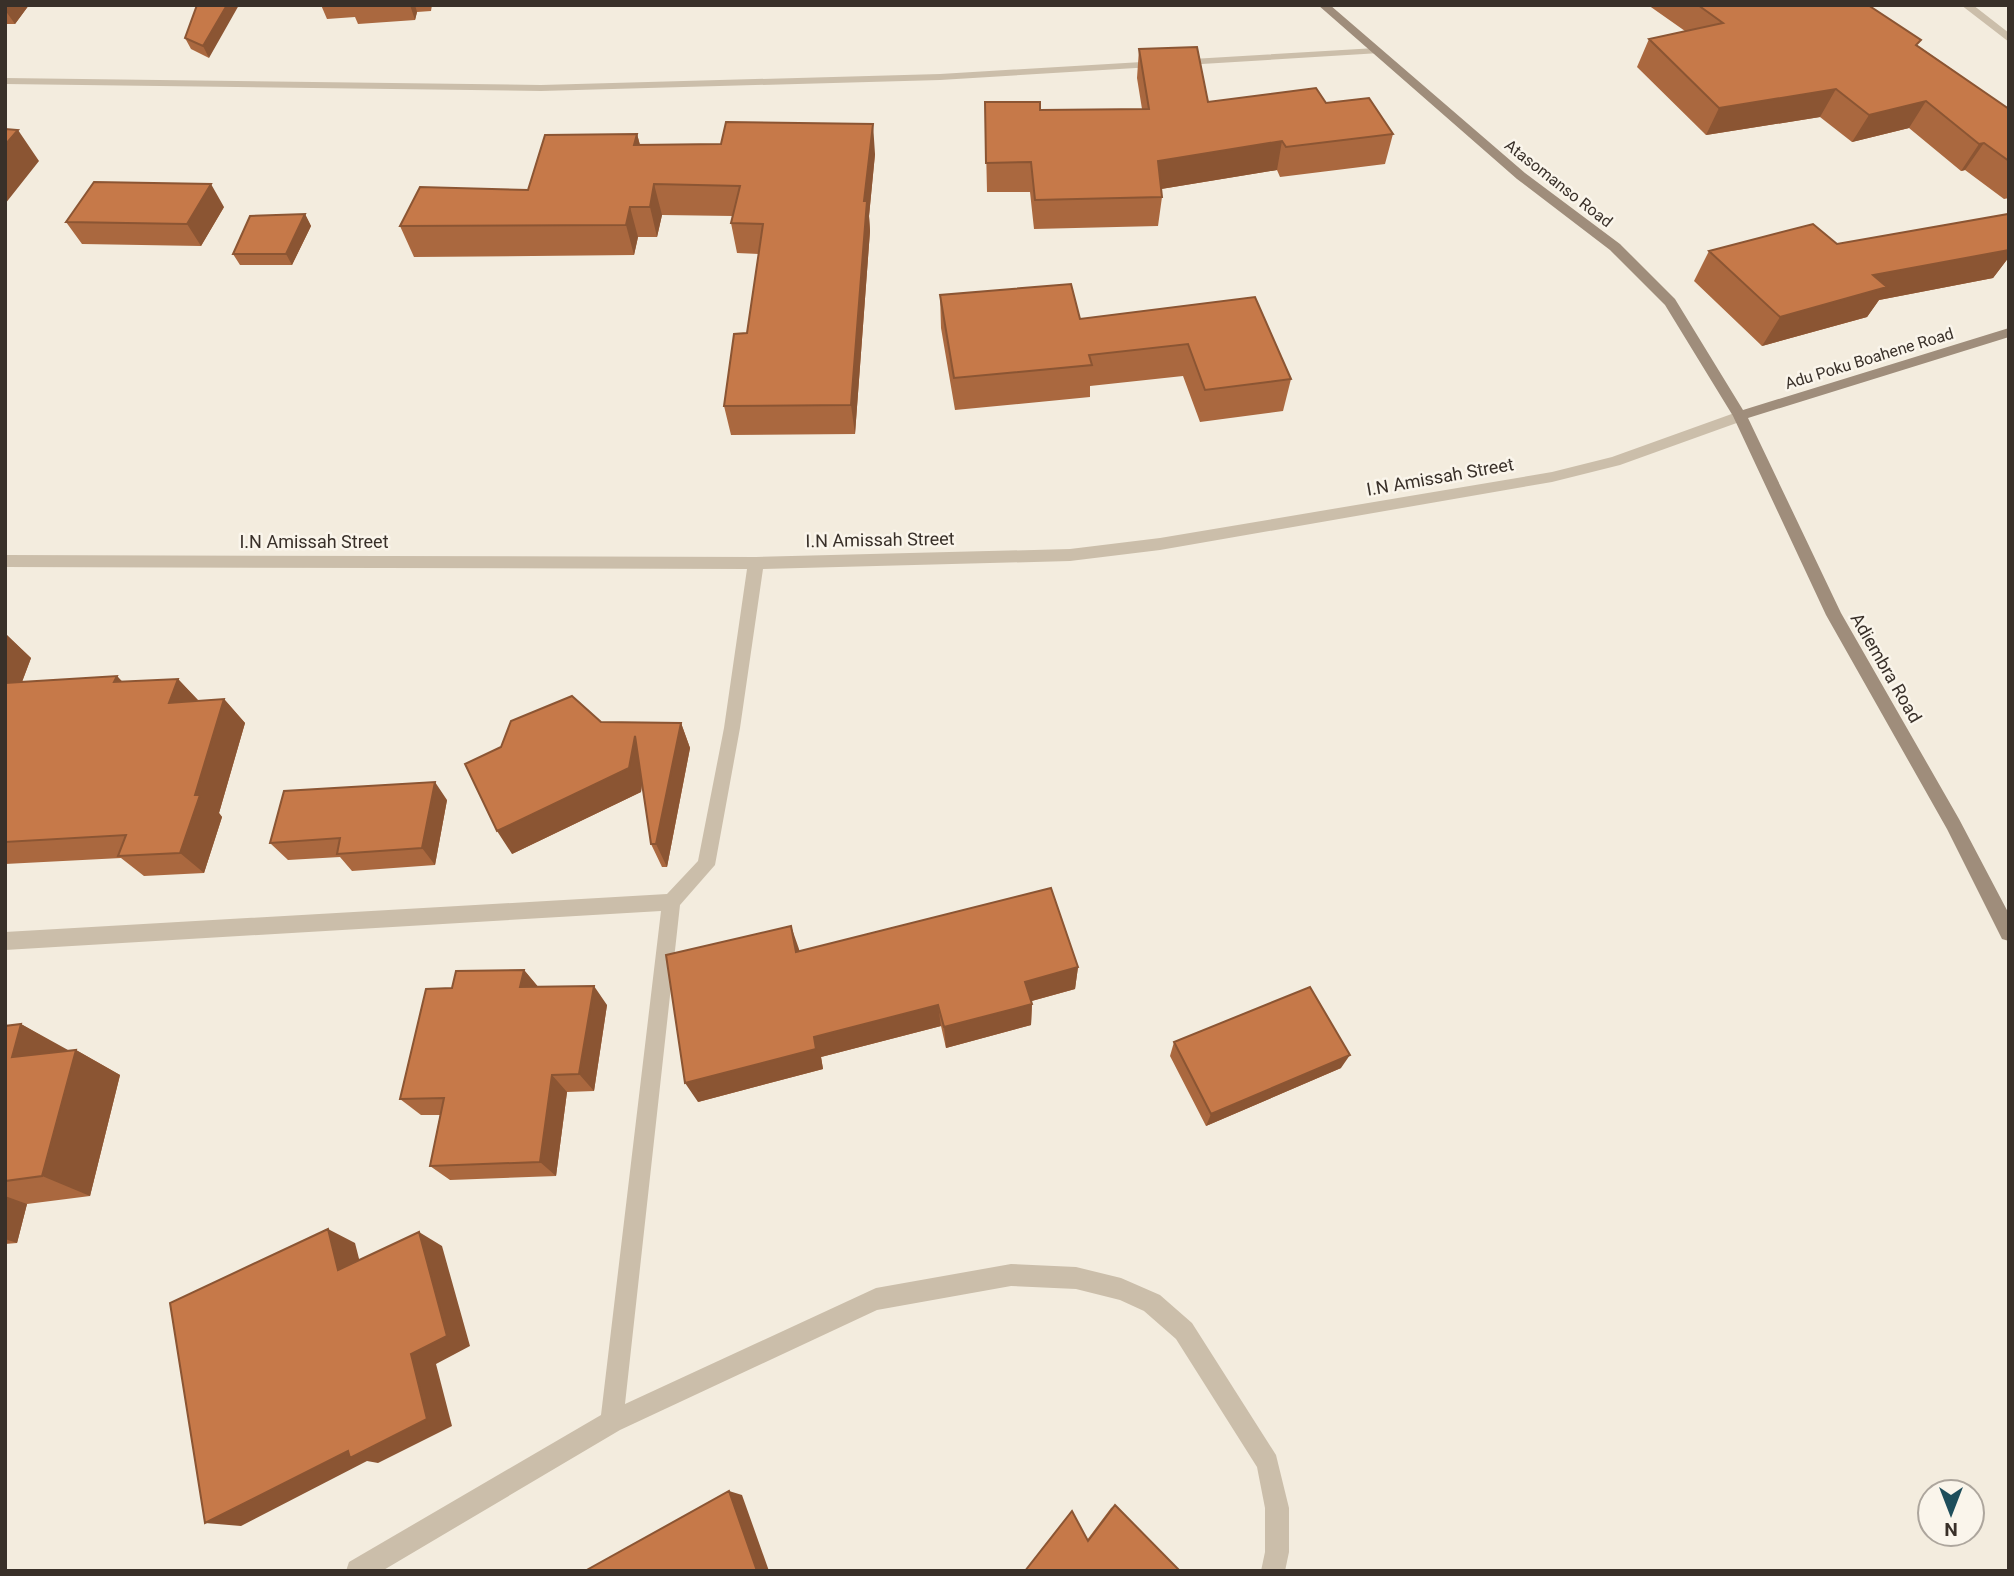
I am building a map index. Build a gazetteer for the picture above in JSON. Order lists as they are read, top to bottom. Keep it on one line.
{"streets":{"street":["Atasomanso Road","Adu Poku Boahene Road","I.N Amissah Street","Adiembra Road"]},"crossings":[["Atasomanso Road","Adu Poku Boahene Road"],["Atasomanso Road","I.N Amissah Street"],["Atasomanso Road","Adiembra Road"],["Adu Poku Boahene Road","I.N Amissah Street"],["Adu Poku Boahene Road","Adiembra Road"],["I.N Amissah Street","Adiembra Road"]],"north":"bottom"}
